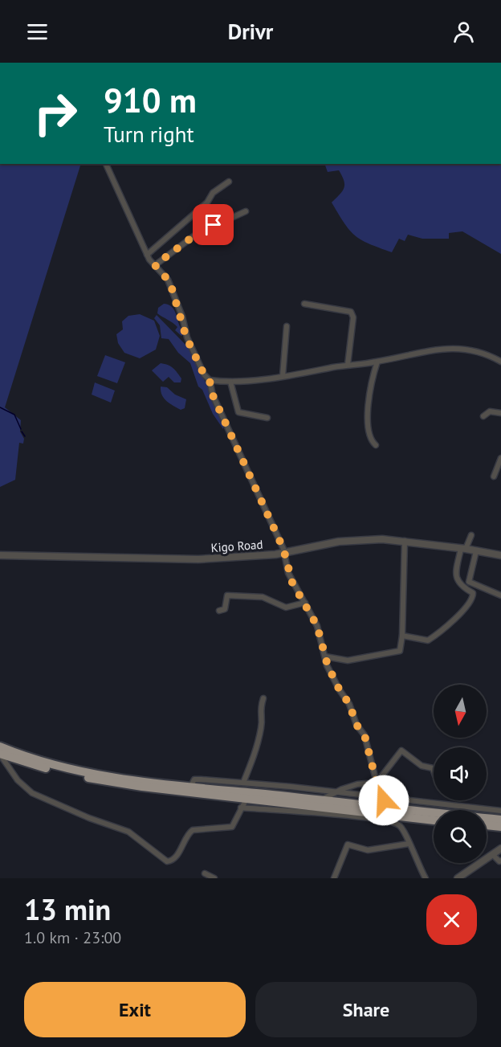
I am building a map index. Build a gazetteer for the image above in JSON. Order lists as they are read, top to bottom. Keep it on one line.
{"streets":{"street":["Kigo Road"]},"north":"bottom","page":{"header":"Drivr","turn":["910 m","Turn right"],"heading":["13 min","1.0 km · 23:00"],"buttons":["Exit","Share"]}}
